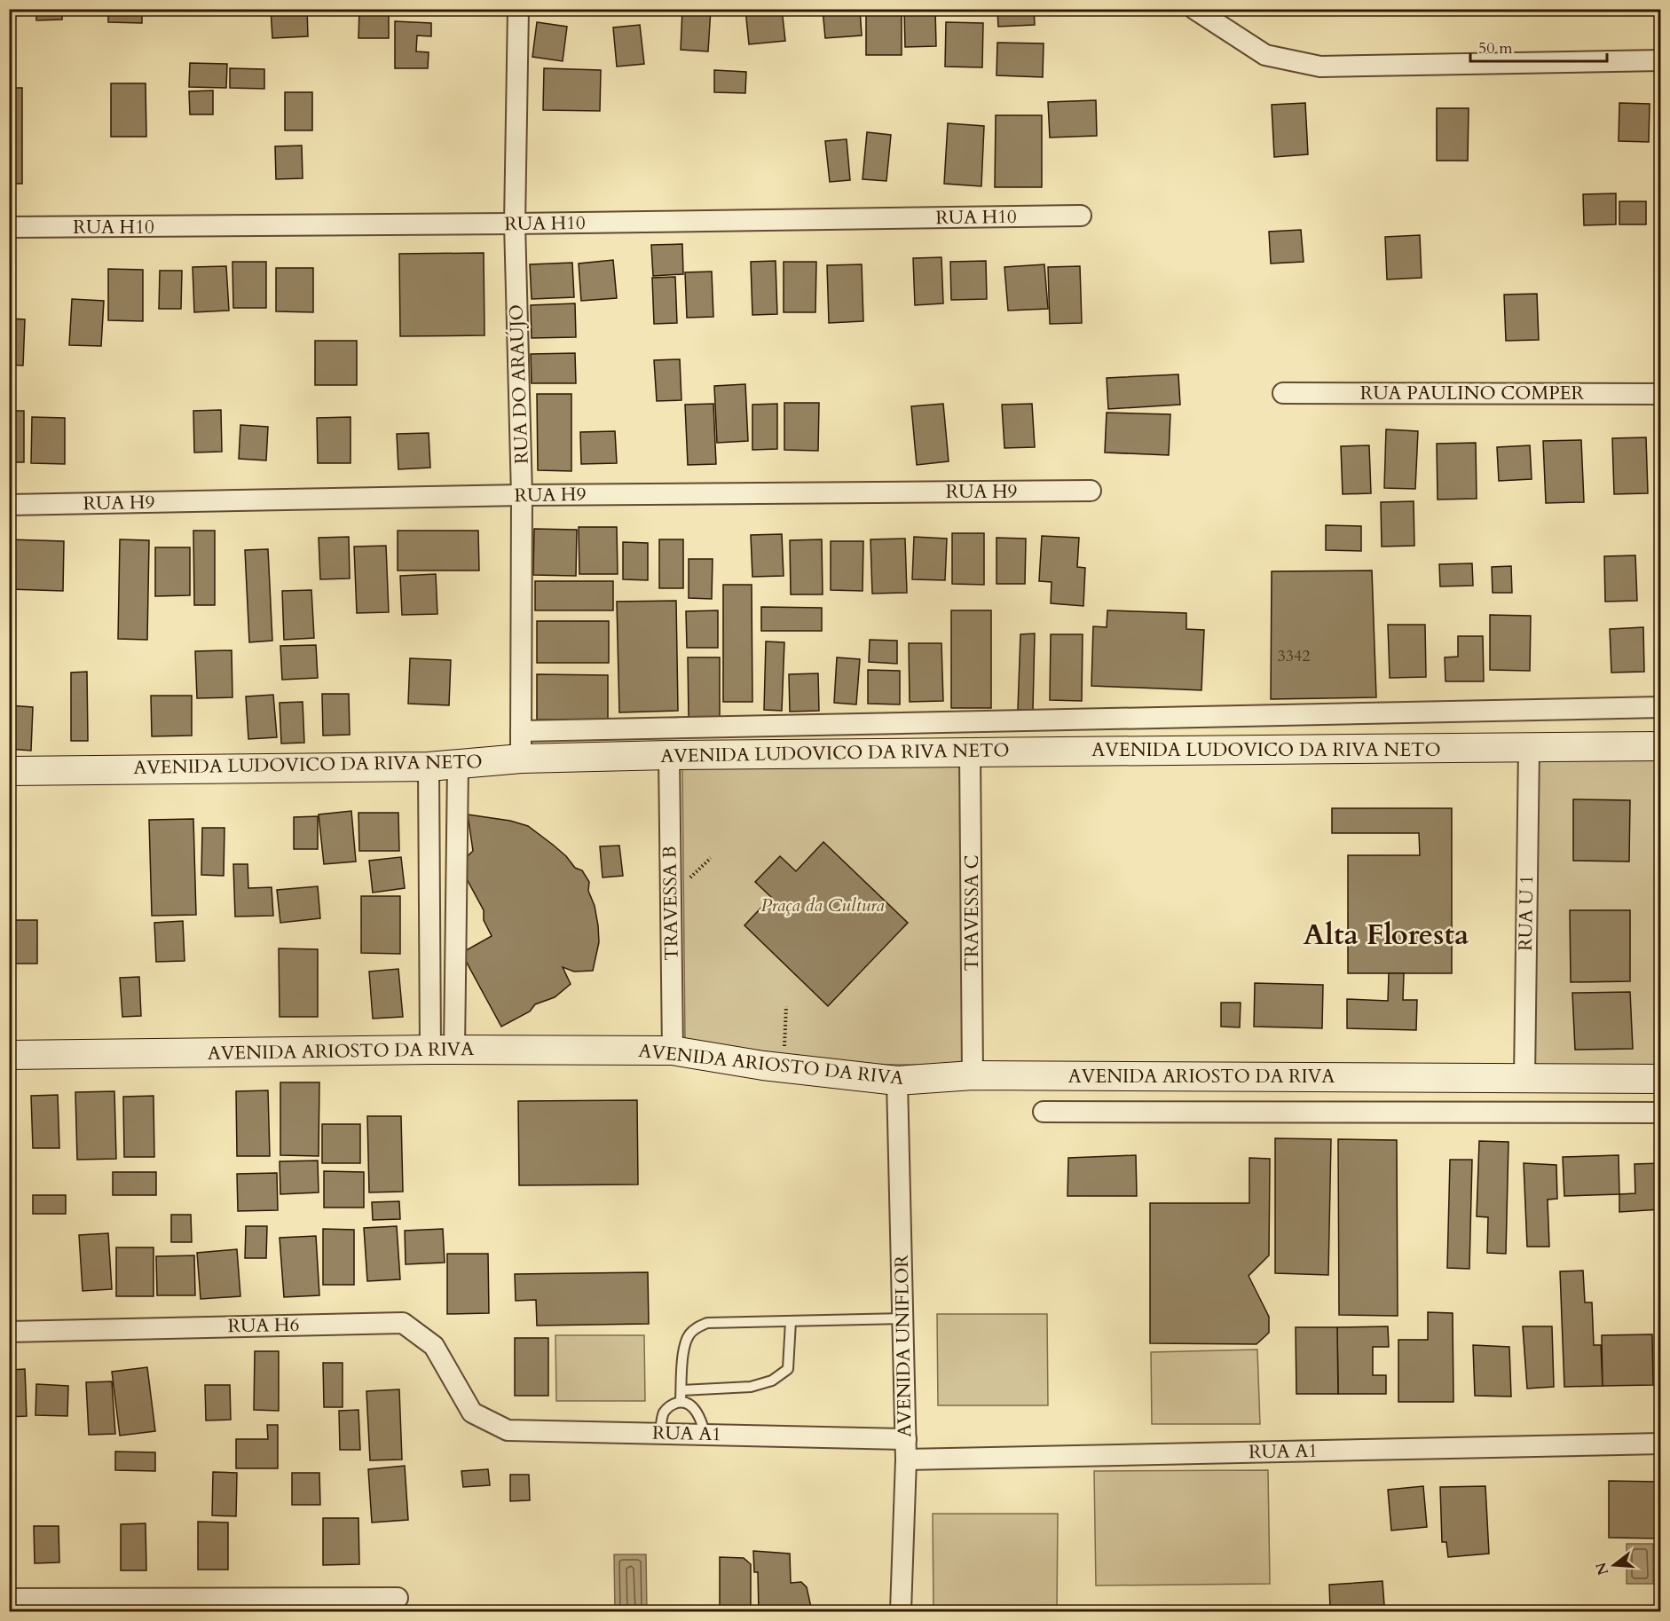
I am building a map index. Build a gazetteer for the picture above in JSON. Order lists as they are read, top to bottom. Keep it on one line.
{"streets":{"street":["RUA H10","RUA DO ARAÚJO","RUA PAULINO COMPER","RUA H9","AVENIDA LUDOVICO DA RIVA NETO","TRAVESSA B","TRAVESSA C","RUA U 1","AVENIDA ARIOSTO DA RIVA","RUA H6","AVENIDA UNIFLOR","RUA A1"]},"crossings":[["RUA H10","RUA DO ARAÚJO"],["RUA DO ARAÚJO","RUA H9"],["RUA DO ARAÚJO","AVENIDA LUDOVICO DA RIVA NETO"],["AVENIDA LUDOVICO DA RIVA NETO","TRAVESSA B"],["AVENIDA LUDOVICO DA RIVA NETO","TRAVESSA C"],["AVENIDA LUDOVICO DA RIVA NETO","RUA U 1"],["TRAVESSA B","AVENIDA ARIOSTO DA RIVA"],["TRAVESSA C","AVENIDA ARIOSTO DA RIVA"],["RUA U 1","AVENIDA ARIOSTO DA RIVA"],["AVENIDA ARIOSTO DA RIVA","AVENIDA UNIFLOR"],["RUA H6","RUA A1"],["AVENIDA UNIFLOR","RUA A1"]],"districts":["Alta Floresta"],"parks":["Praça da Cultura"],"house_numbers":["3342"],"scale_bar":"50 m","north":"left"}
